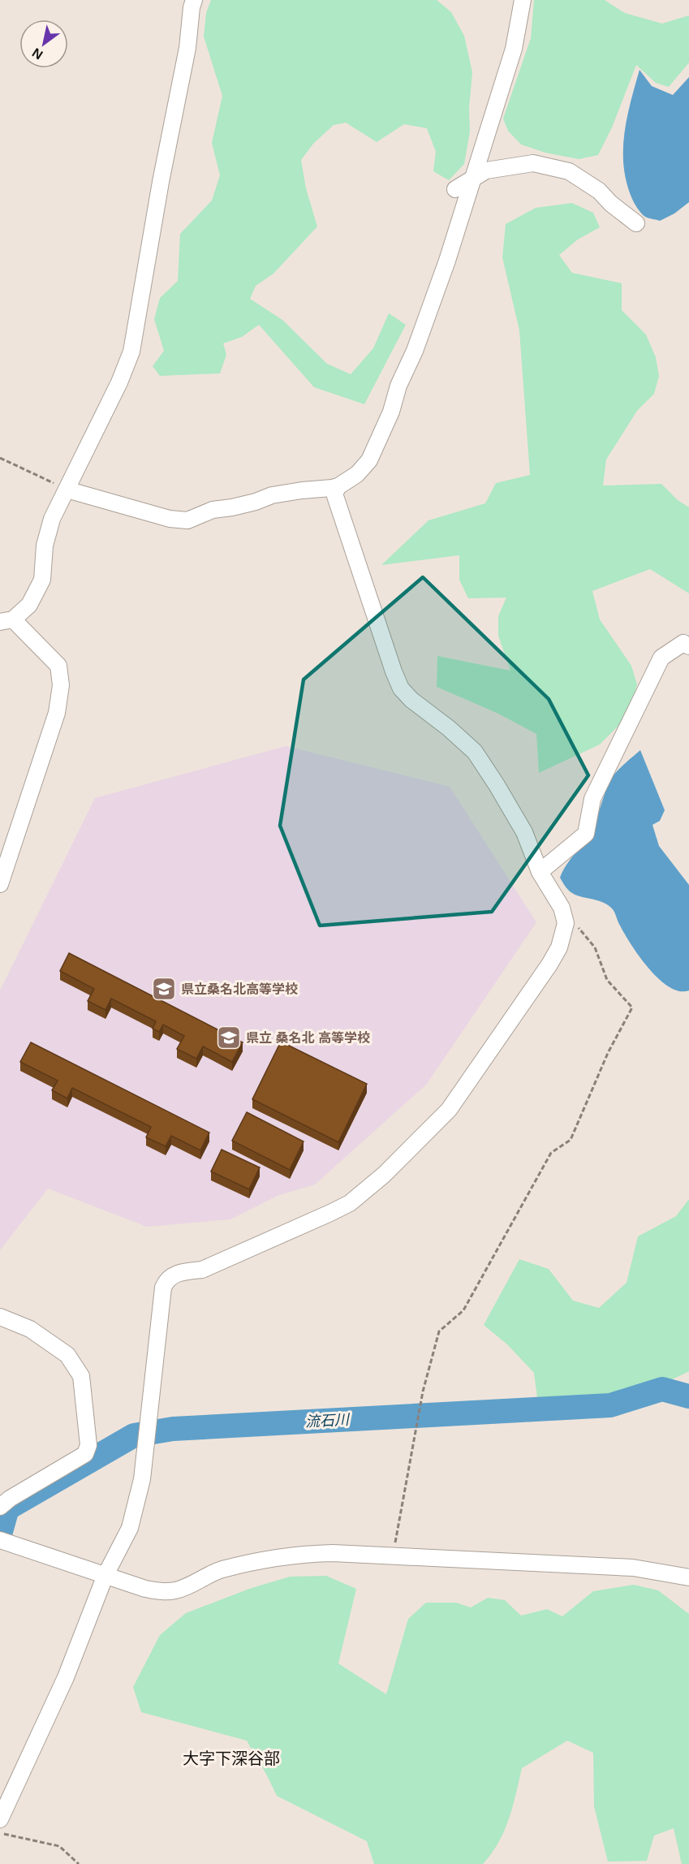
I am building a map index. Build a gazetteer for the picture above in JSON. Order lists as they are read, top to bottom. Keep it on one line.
{"districts":["大字下深谷部"],"water":["流石川"],"places":{"school or university":["県立桑名北高等学校","県立 桑名北 高等学校"]},"north":"bottom left"}
